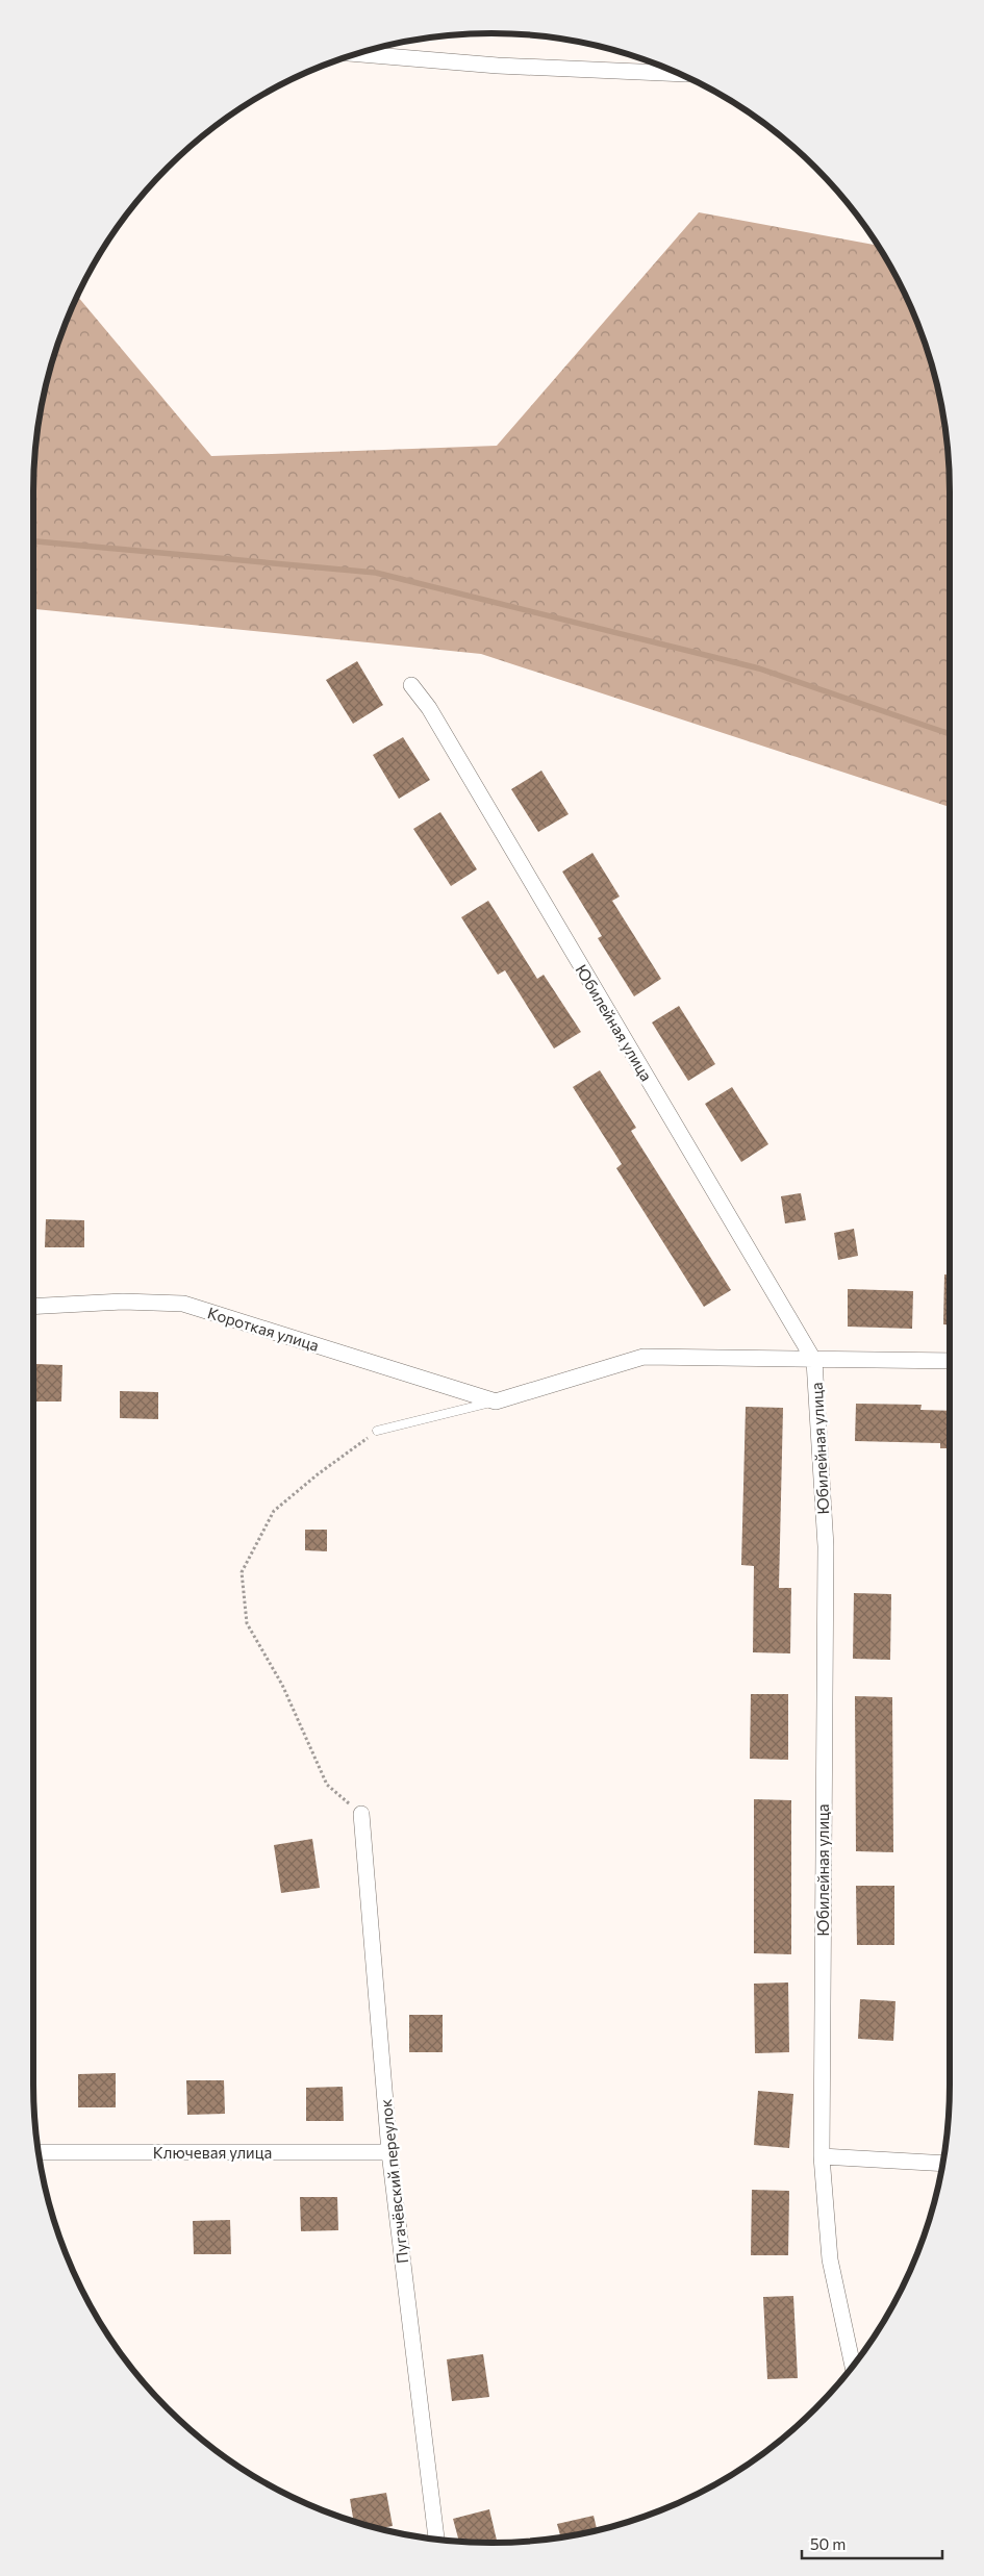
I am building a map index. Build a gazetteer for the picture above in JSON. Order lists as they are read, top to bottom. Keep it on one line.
{"streets":{"street":["Юбилейная улица","Короткая улица","Ключевая улица","Пугачёвский переулок"]},"crossings":[["Юбилейная улица","Короткая улица"],["Ключевая улица","Пугачёвский переулок"]],"scale_bar":"50 m"}
